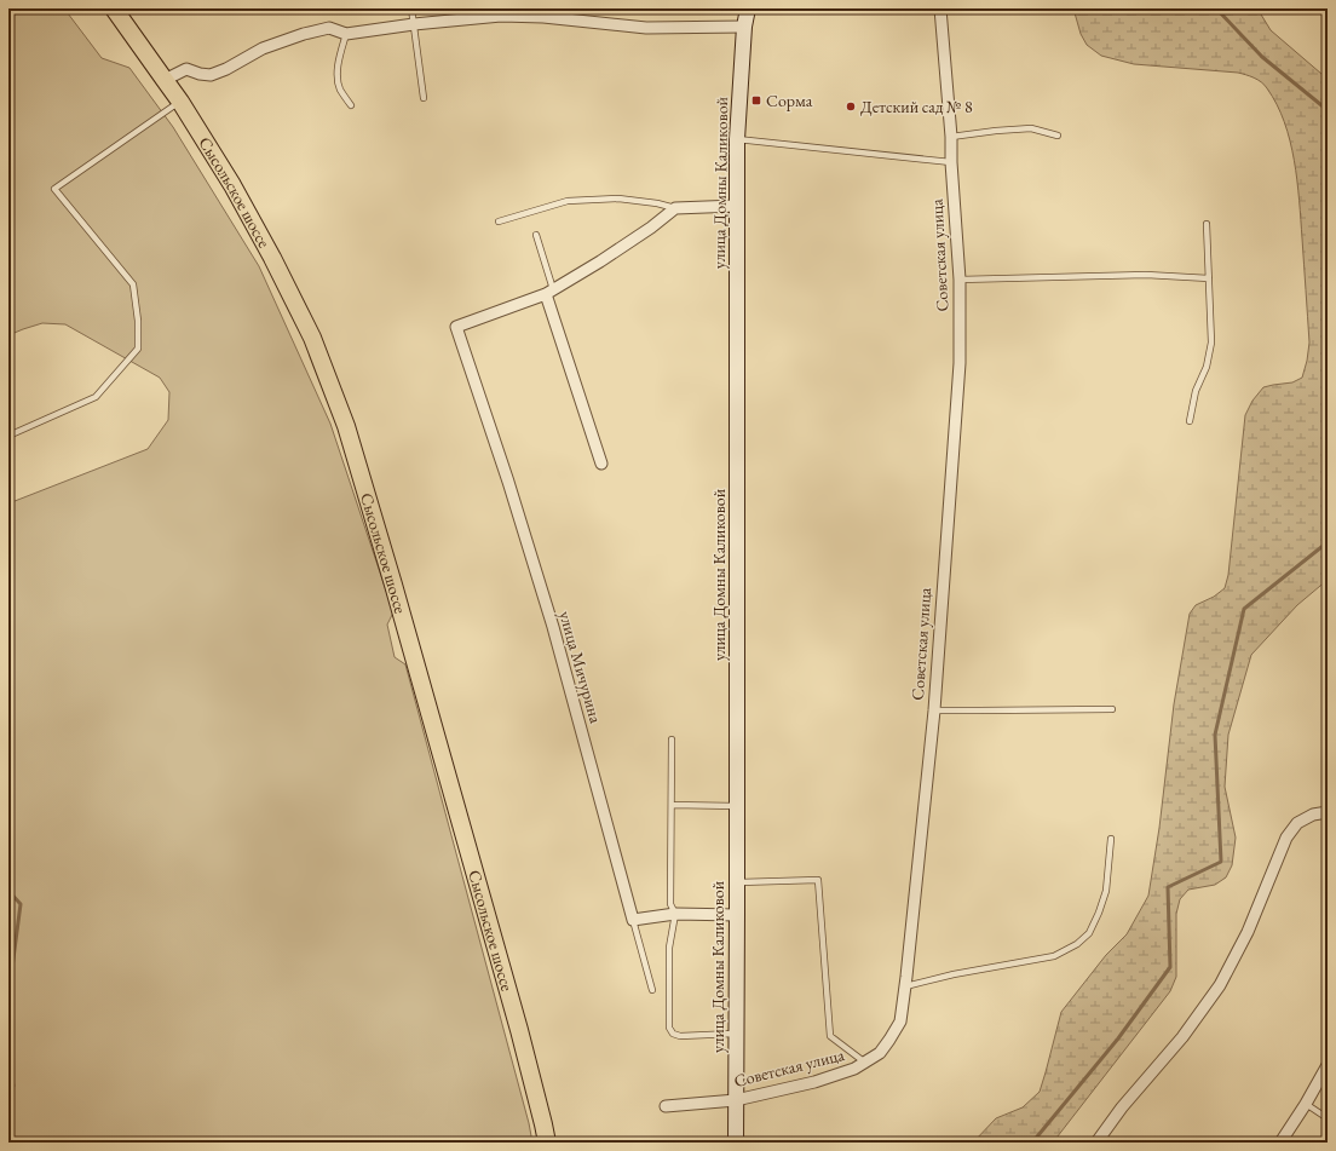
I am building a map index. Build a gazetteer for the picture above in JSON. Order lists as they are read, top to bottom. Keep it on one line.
{"streets":{"highway":["Сысольское шоссе"],"main road":["улица Домны Каликовой"],"street":["Советская улица","улица Мичурина"]},"crossings":[["улица Домны Каликовой","Советская улица"]],"places":{"transit":["Сорма"],"other":["Детский сад № 8"]}}
